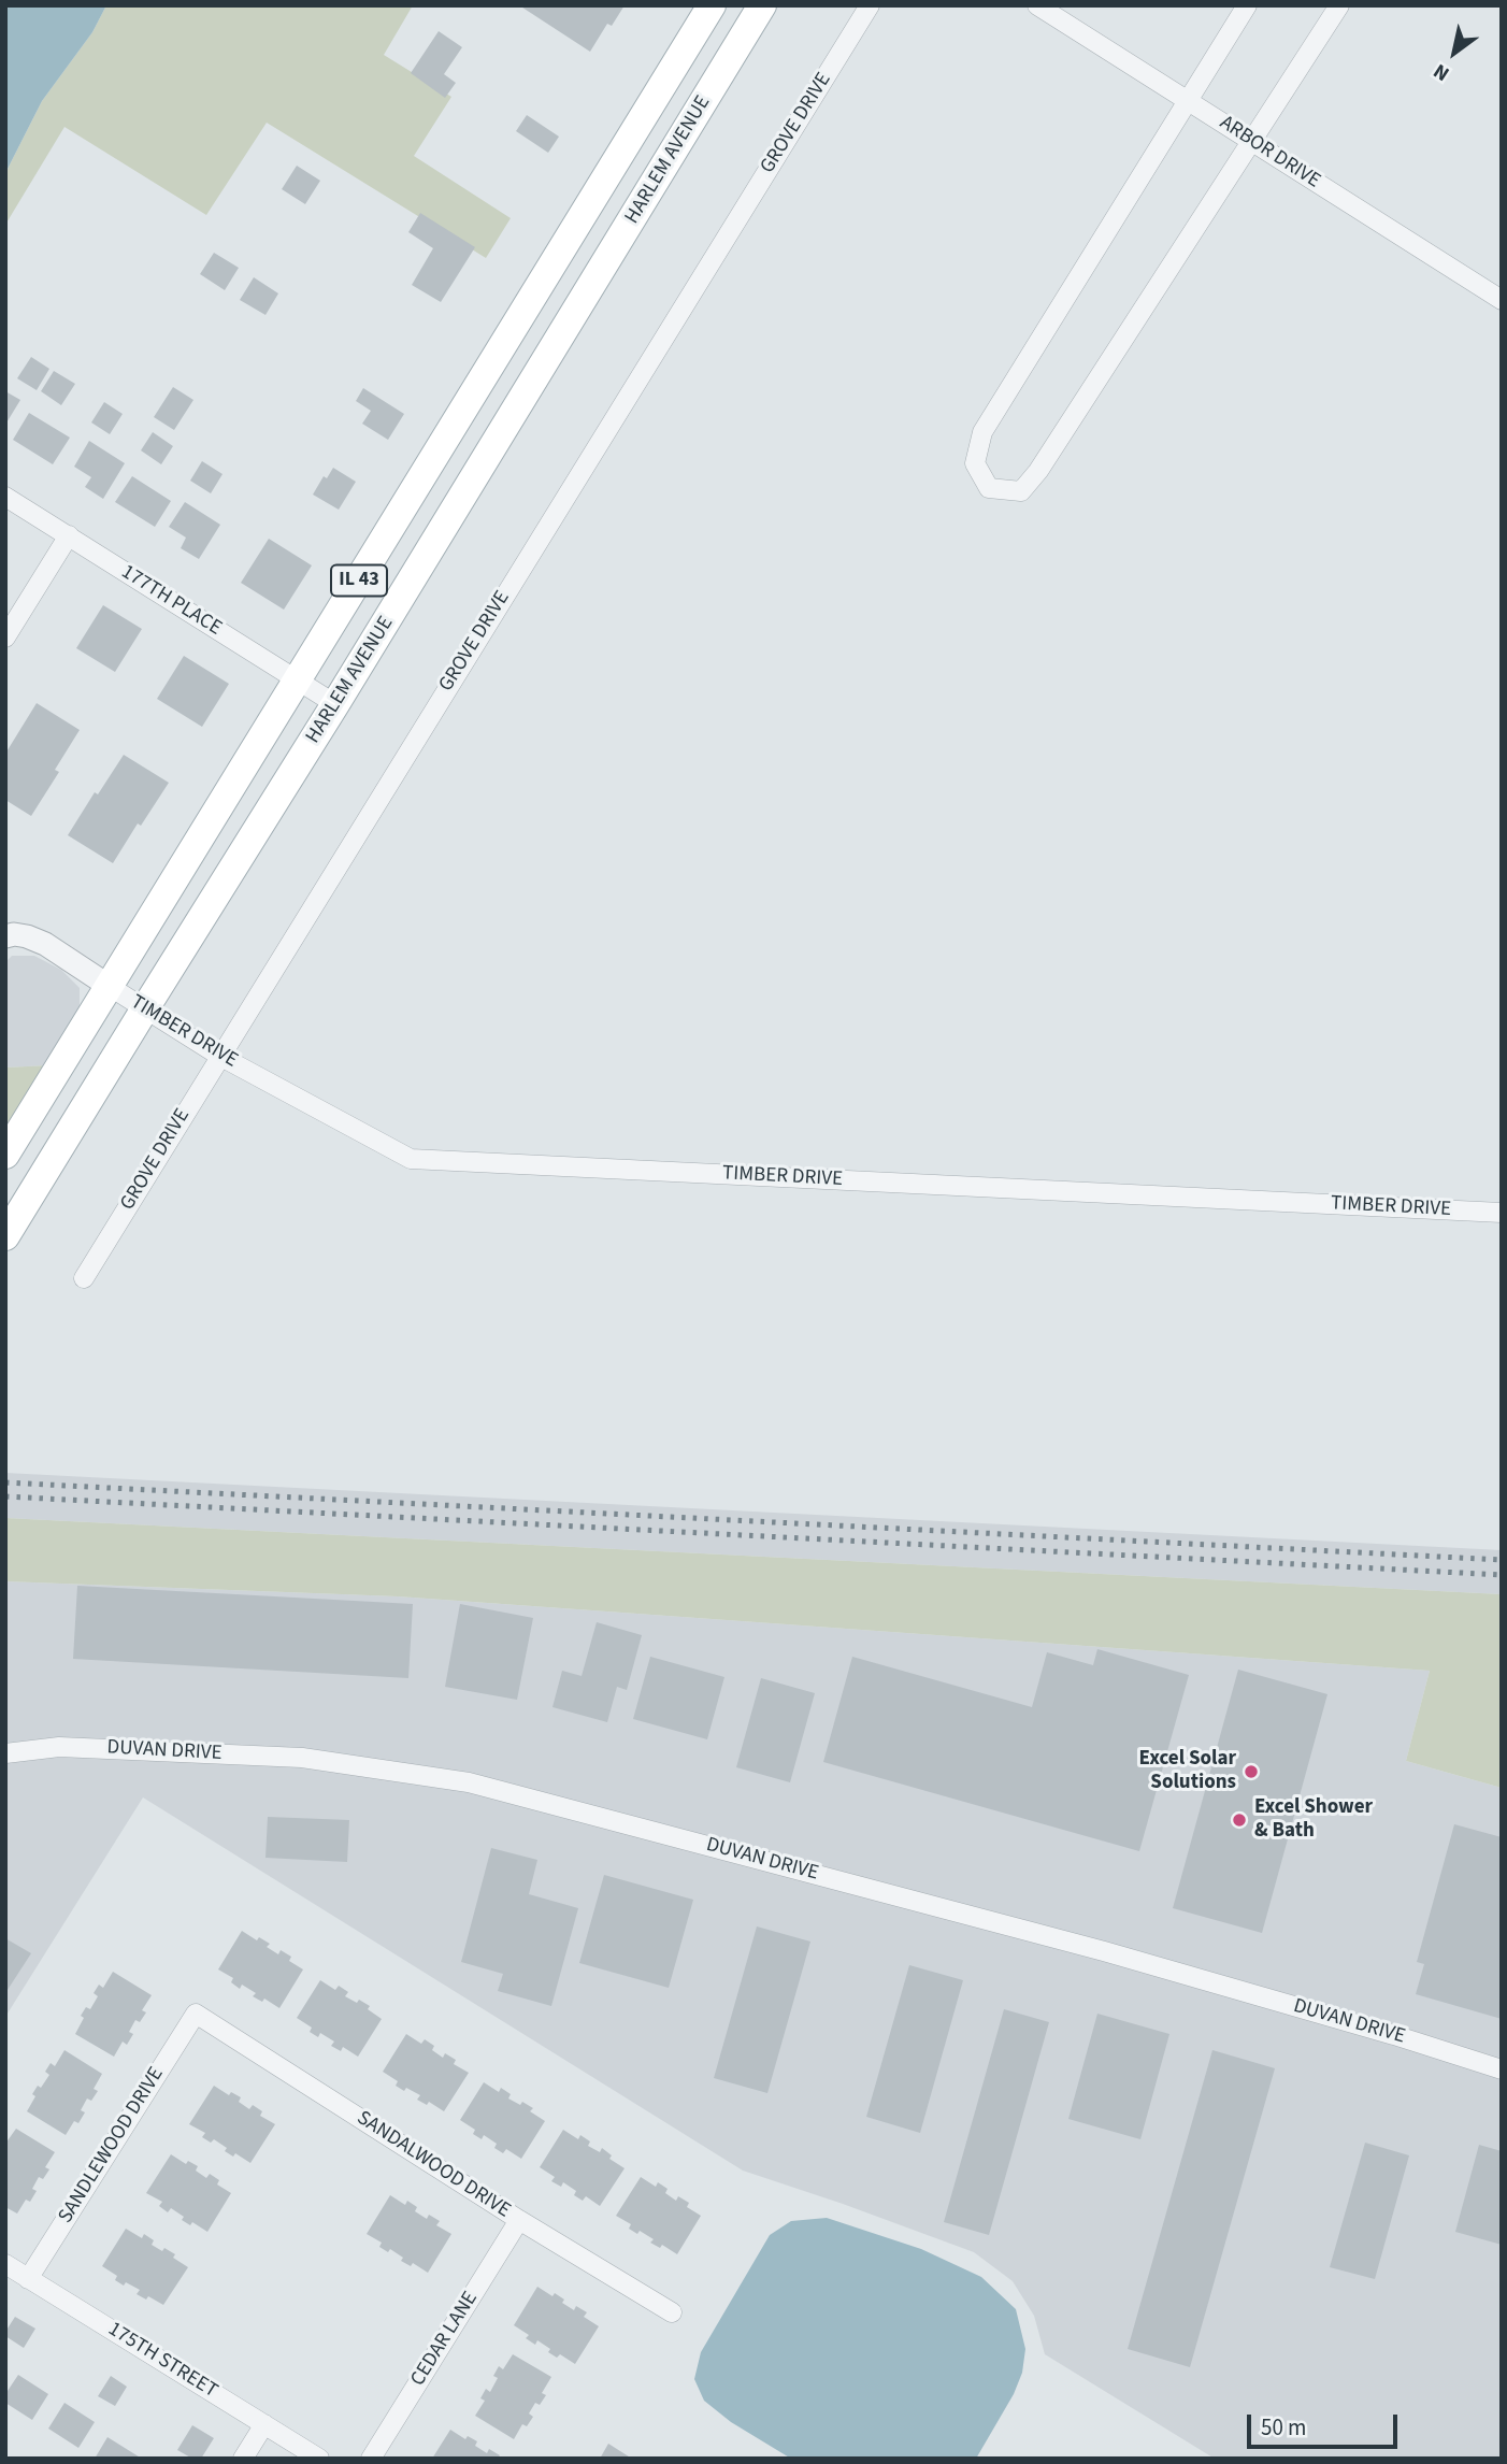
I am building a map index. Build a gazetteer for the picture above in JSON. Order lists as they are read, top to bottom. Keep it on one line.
{"streets":{"main road":["HARLEM AVENUE","IL 43"],"street":["GROVE DRIVE","ARBOR DRIVE","177TH PLACE","TIMBER DRIVE","DUVAN DRIVE","SANDLEWOOD DRIVE","SANDALWOOD DRIVE","CEDAR LANE","175TH STREET"]},"crossings":[["GROVE DRIVE","TIMBER DRIVE"],["HARLEM AVENUE","177TH PLACE"],["HARLEM AVENUE","TIMBER DRIVE"],["IL 43","177TH PLACE"],["IL 43","TIMBER DRIVE"],["SANDLEWOOD DRIVE","SANDALWOOD DRIVE"],["SANDLEWOOD DRIVE","175TH STREET"],["SANDALWOOD DRIVE","CEDAR LANE"]],"places":["Excel Solar Solutions","Excel Shower & Bath"],"scale_bar":"50 m","north":"bottom left"}
